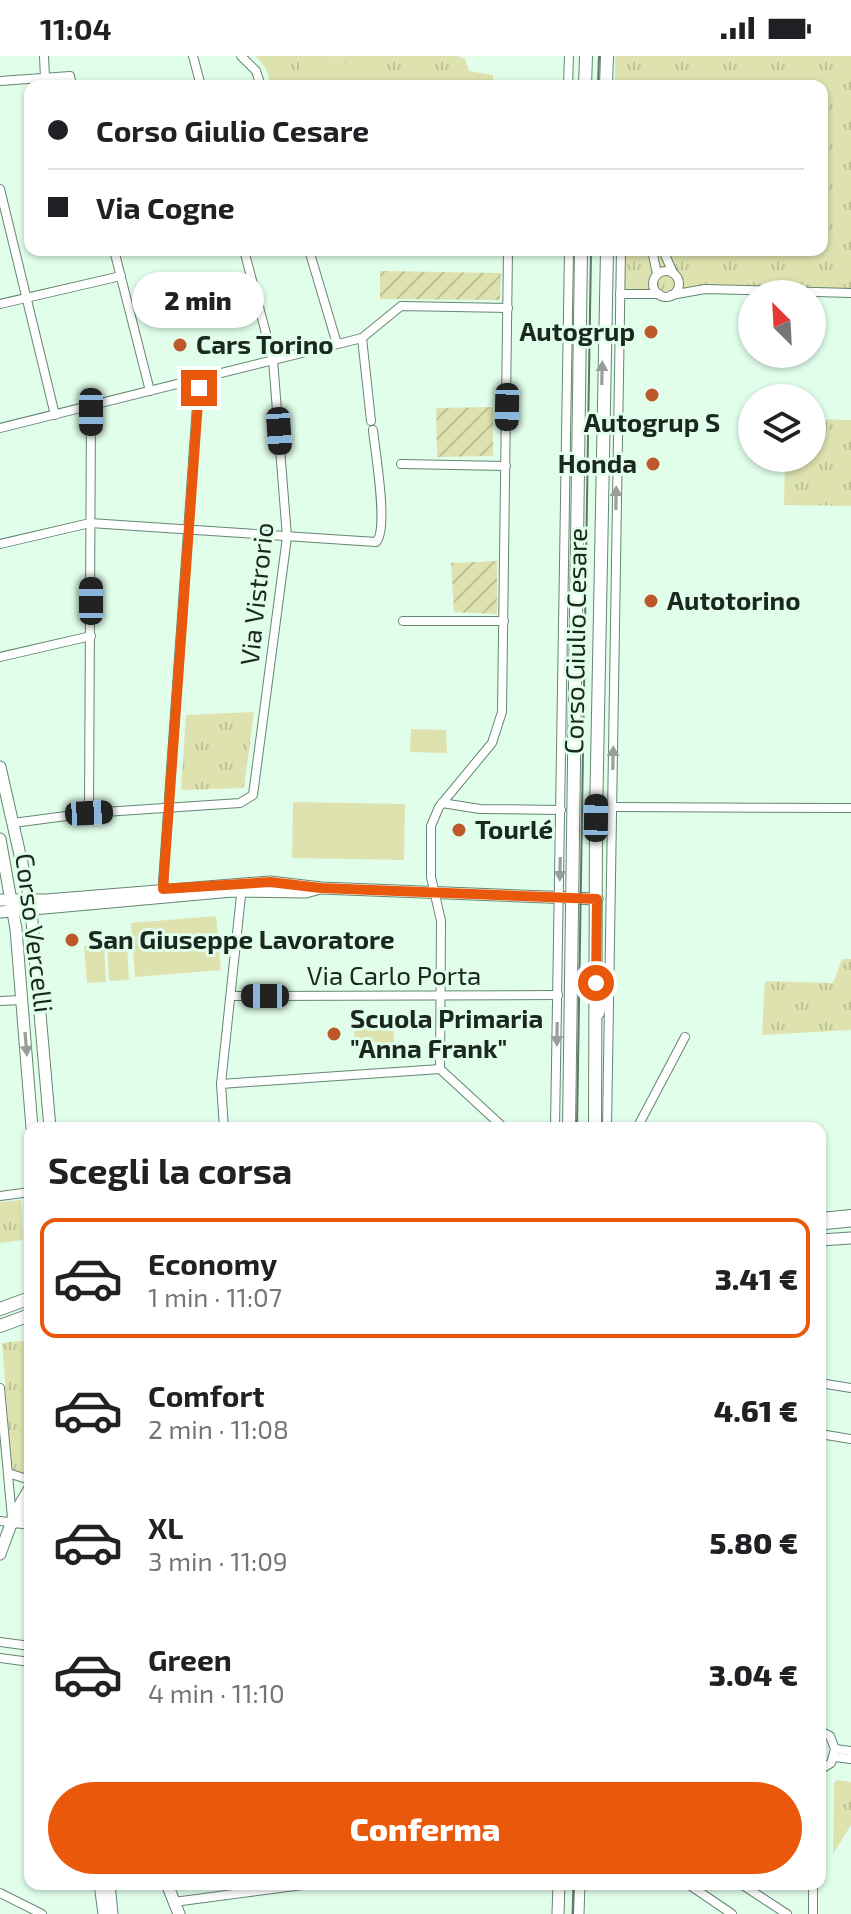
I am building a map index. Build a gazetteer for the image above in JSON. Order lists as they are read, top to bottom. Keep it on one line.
{"streets":{"main road":["Corso Giulio Cesare","Corso Vercelli"],"street":["Via Vistrorio","Via Carlo Porta"]},"crossings":[["Corso Giulio Cesare","Via Carlo Porta"]],"places":["Autogrup","Cars Torino","Autogrup S","Honda","Autotorino","Tourlé","San Giuseppe Lavoratore","Scuola Primaria \"Anna Frank\""],"north":"top left","page":{"status":"11:04","banner":["Corso Giulio Cesare","Via Cogne"],"bubble":"2 min","heading":"Scegli la corsa","list":[{"name":"Economy","note":"1 min · 11:07","value":"3.41 €"},{"name":"Comfort","note":"2 min · 11:08","value":"4.61 €"},{"name":"XL","note":"3 min · 11:09","value":"5.80 €"},{"name":"Green","note":"4 min · 11:10","value":"3.04 €"}],"buttons":"Conferma"}}
